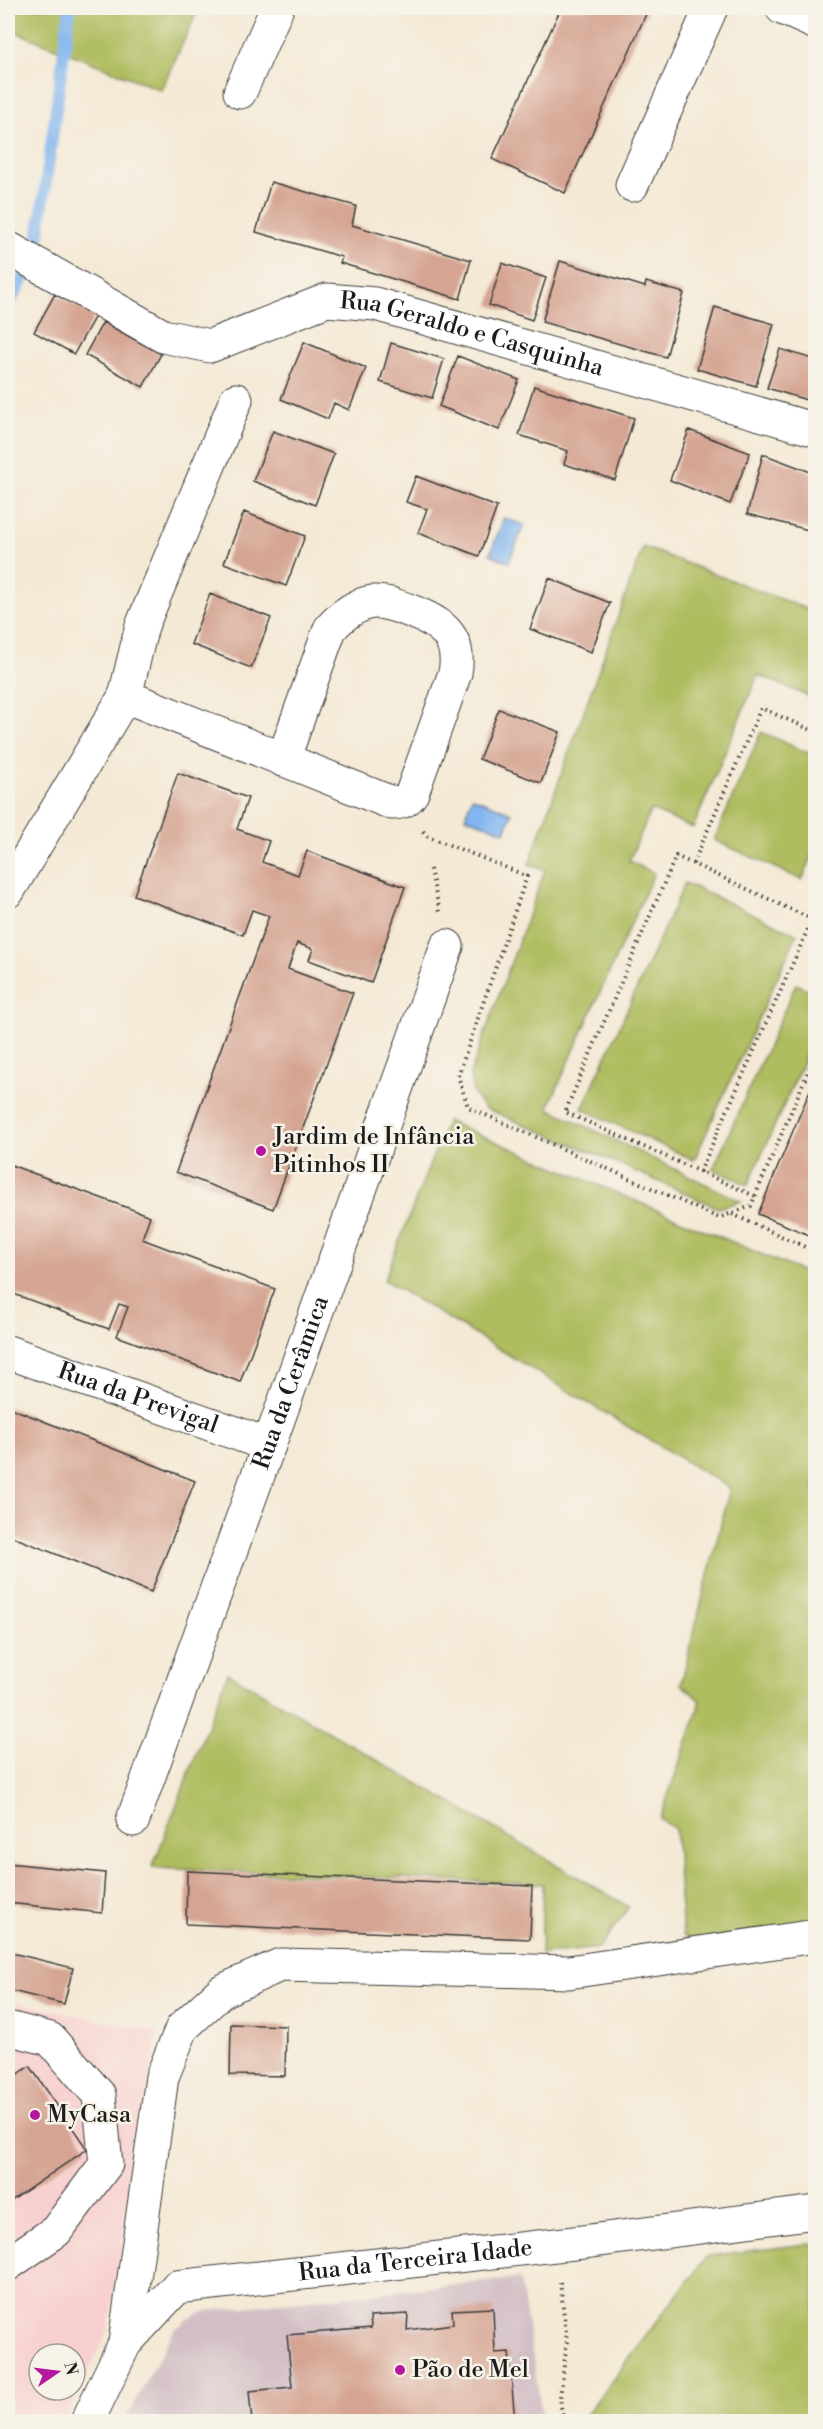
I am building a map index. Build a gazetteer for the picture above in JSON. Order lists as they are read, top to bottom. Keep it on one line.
{"streets":{"street":["Rua Geraldo e Casquinha","Rua da Cerâmica","Rua da Previgal","Rua da Terceira Idade"]},"crossings":[["Rua da Cerâmica","Rua da Previgal"]],"places":["Jardim de Infância Pitinhos II","MyCasa","Pão de Mel"],"north":"right"}
